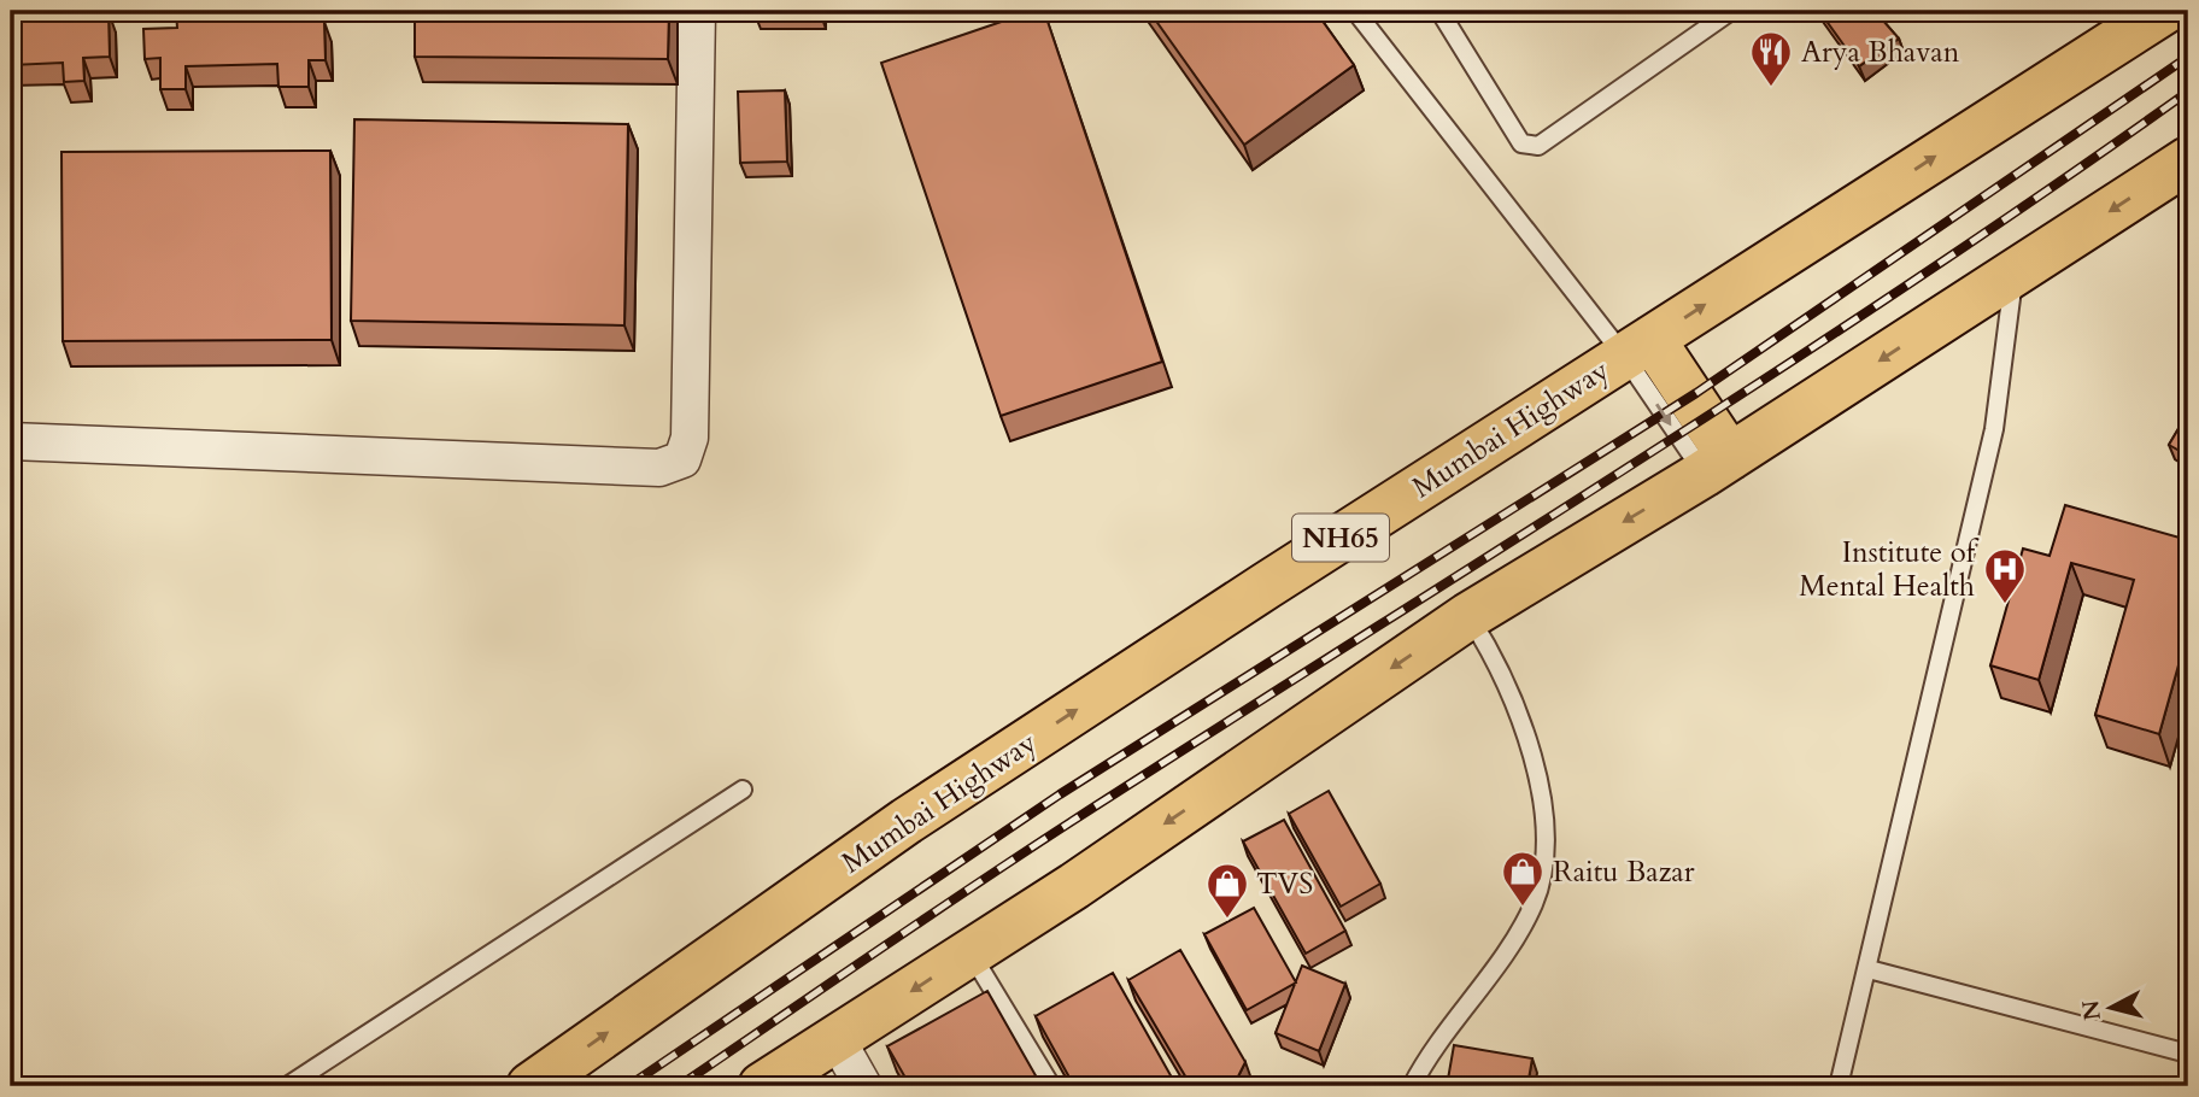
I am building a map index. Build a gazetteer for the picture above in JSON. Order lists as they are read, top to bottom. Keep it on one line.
{"streets":{"highway":["Mumbai Highway","NH65"]},"places":{"restaurant":["Arya Bhavan"],"hospital":["Institute of Mental Health"],"shop":["Raitu Bazar","TVS"]},"north":"left"}
